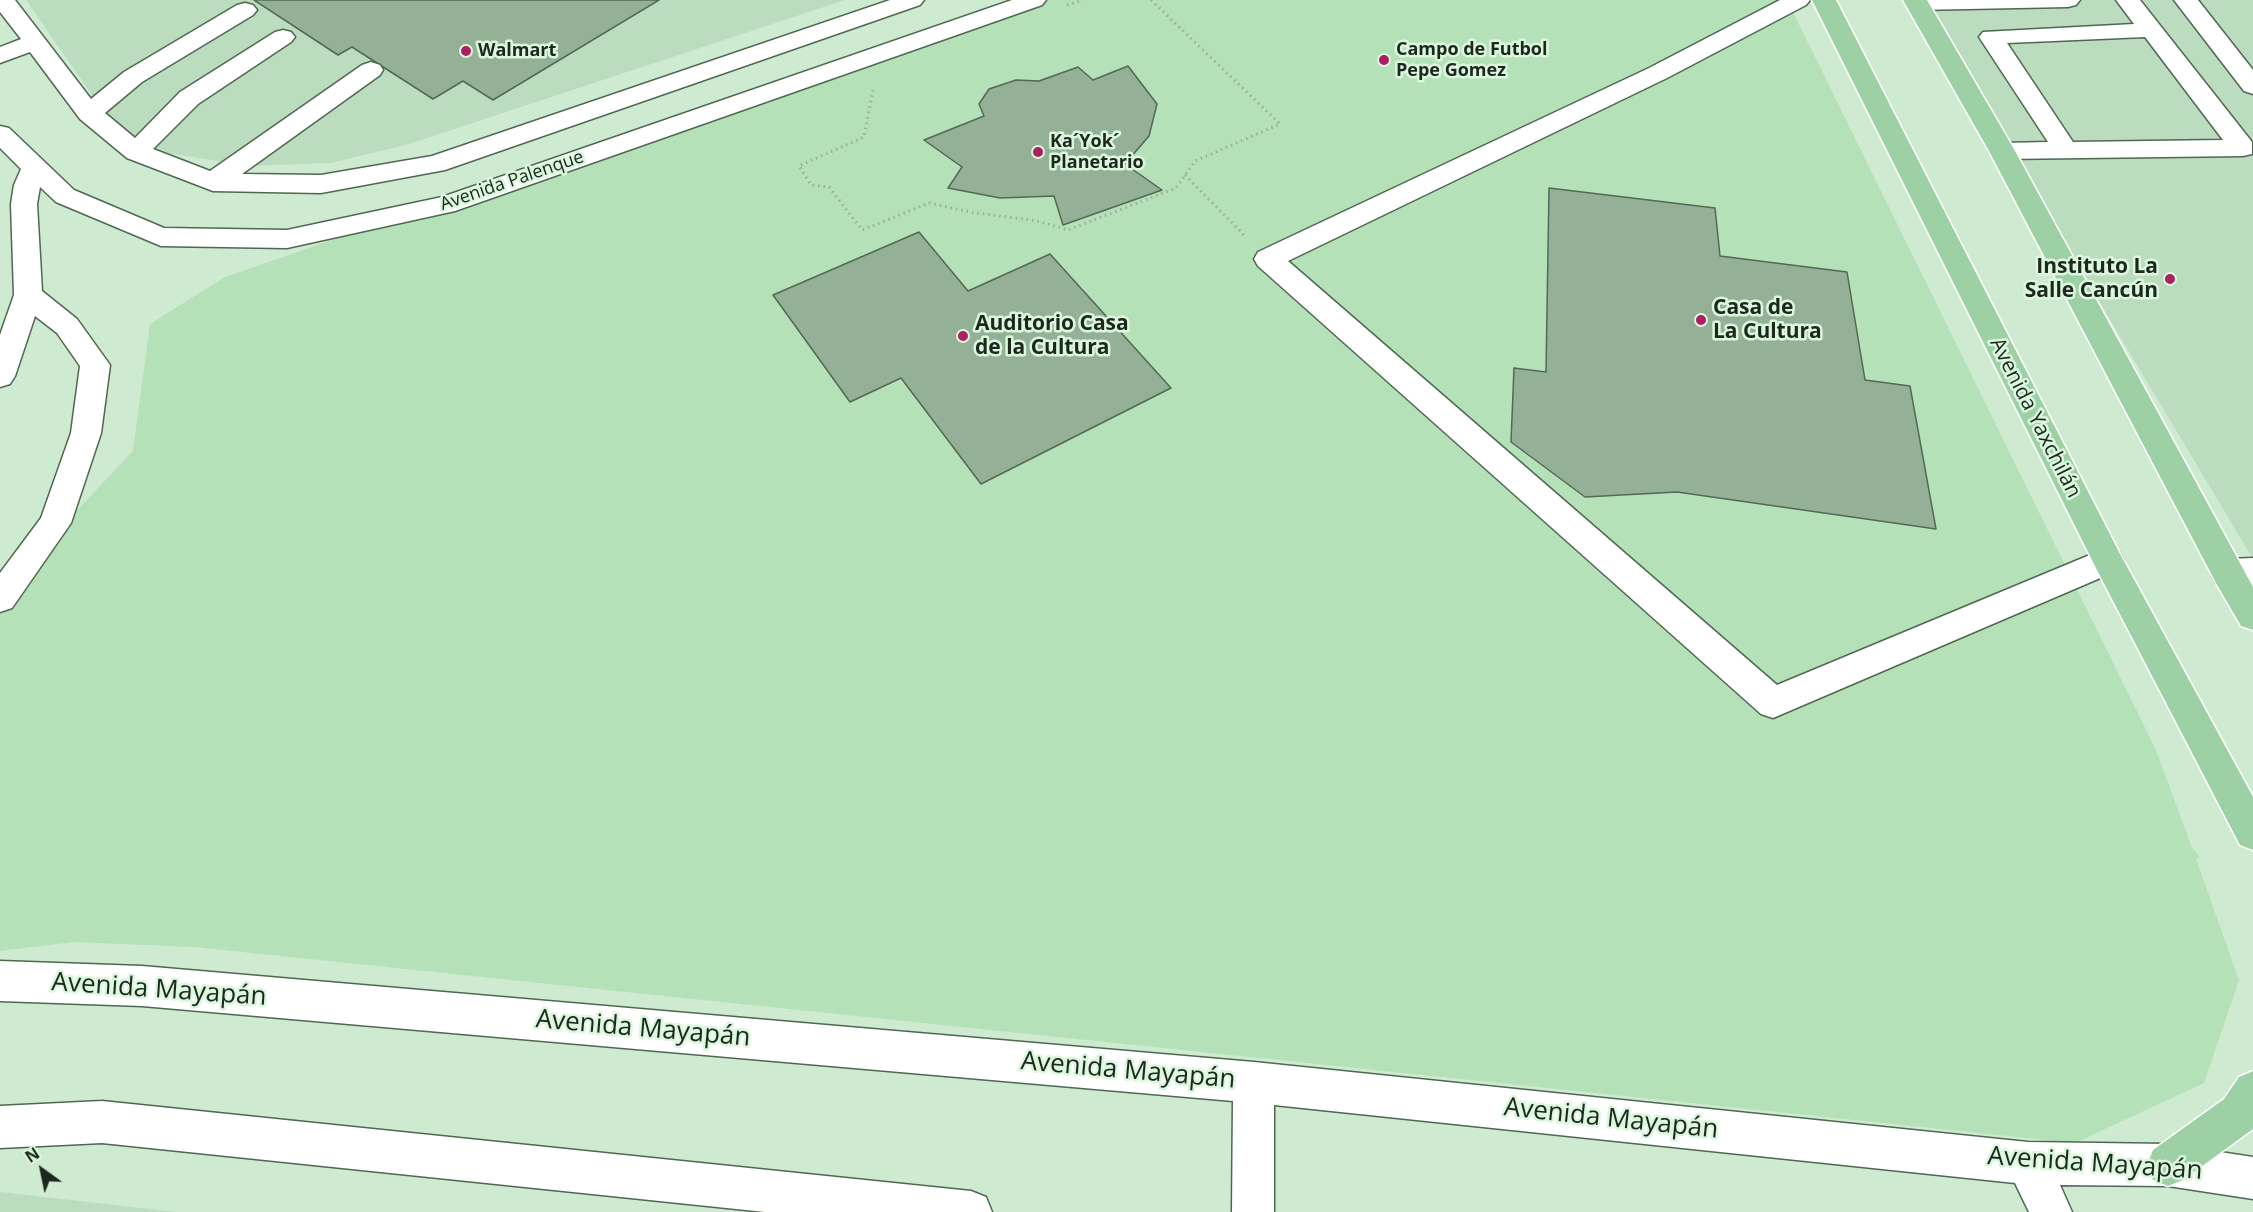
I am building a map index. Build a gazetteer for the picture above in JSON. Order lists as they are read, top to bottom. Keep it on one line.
{"streets":{"main road":["Avenida Yaxchilán"],"street":["Avenida Palenque","Avenida Mayapán"]},"places":["Walmart","Campo de Futbol Pepe Gomez","Ka´Yok´ Planetario","Instituto La Salle Cancún","Casa de La Cultura","Auditorio Casa de la Cultura"],"north":"top left"}
